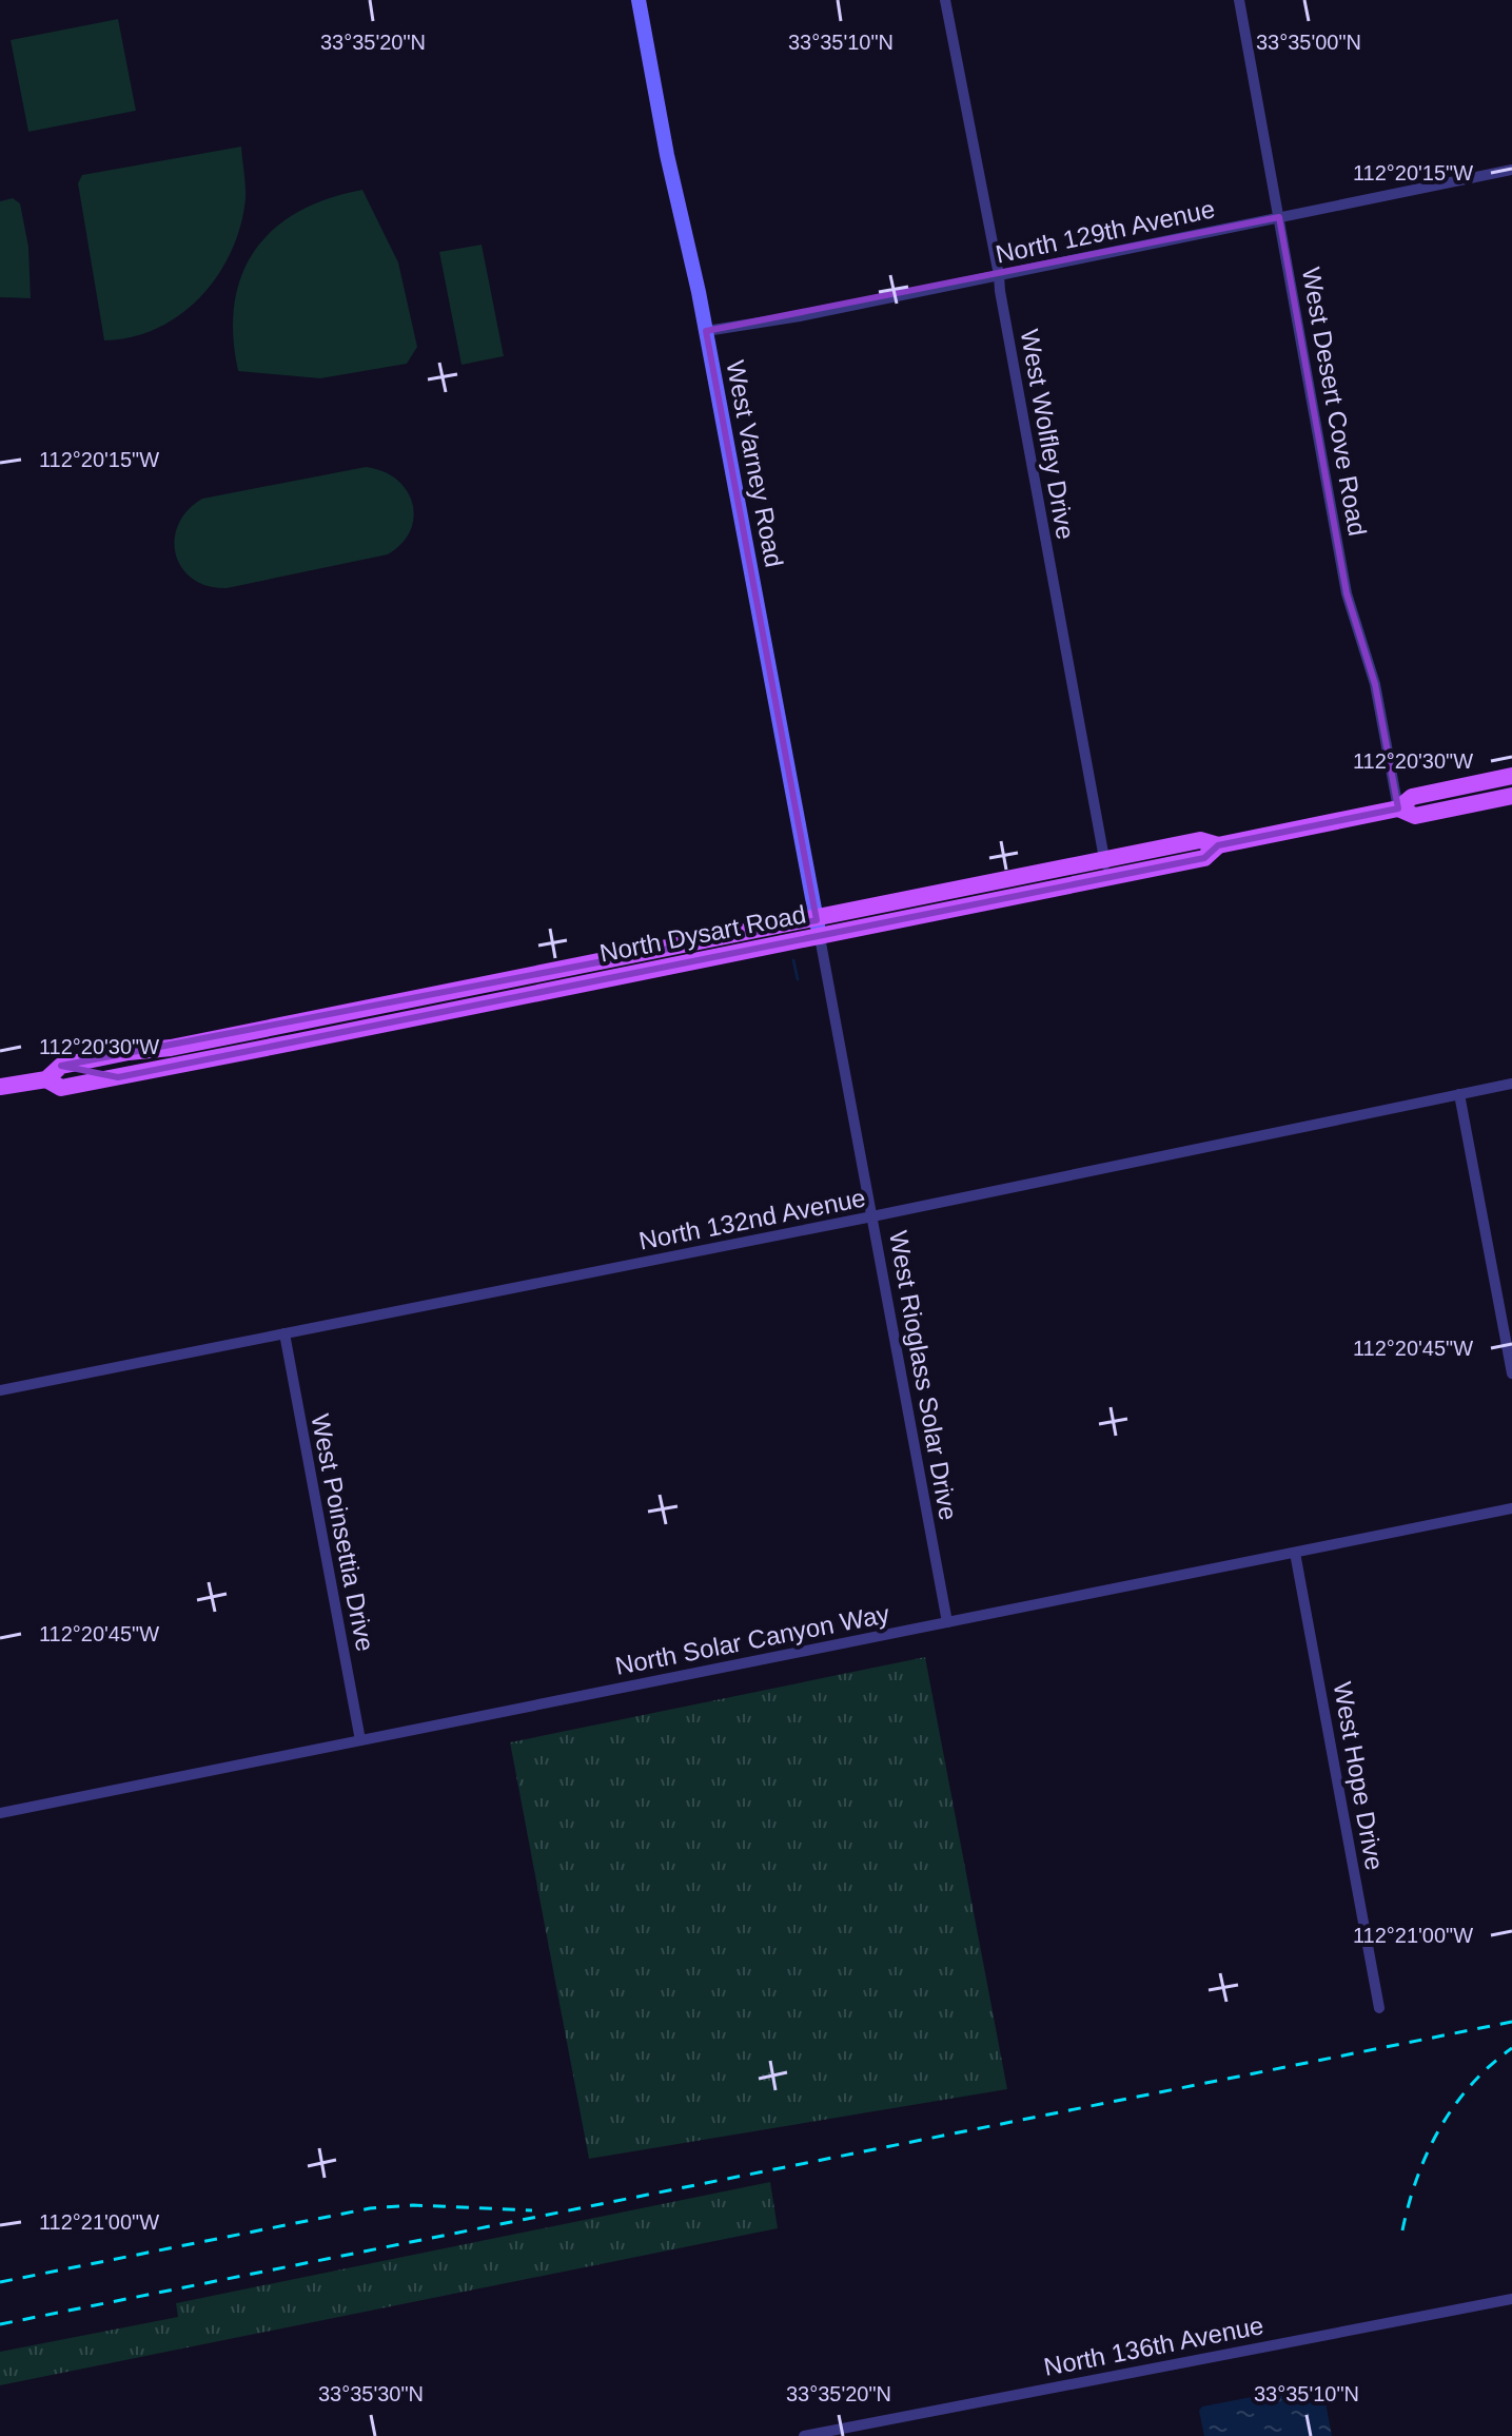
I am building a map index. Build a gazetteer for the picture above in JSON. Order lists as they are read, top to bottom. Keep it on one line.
{"streets":{"main road":["North Dysart Road"],"street":["North 129th Avenue","West Desert Cove Road","West Wolfley Drive","West Varney Road","North 132nd Avenue","West Rioglass Solar Drive","West Poinsettia Drive","North Solar Canyon Way","West Hope Drive","North 136th Avenue"]},"crossings":[["North 129th Avenue","West Desert Cove Road"],["North 129th Avenue","West Wolfley Drive"],["North 129th Avenue","West Varney Road"],["West Desert Cove Road","North Dysart Road"],["West Wolfley Drive","North Dysart Road"],["West Varney Road","North Dysart Road"],["West Varney Road","West Rioglass Solar Drive"],["North Dysart Road","West Rioglass Solar Drive"],["North 132nd Avenue","West Rioglass Solar Drive"],["North 132nd Avenue","West Poinsettia Drive"],["West Rioglass Solar Drive","North Solar Canyon Way"],["West Poinsettia Drive","North Solar Canyon Way"],["North Solar Canyon Way","West Hope Drive"]],"coordinates":["33°35'20\"N","33°35'10\"N","33°35'00\"N","112°20'15\"W","112°20'30\"W","112°20'45\"W","112°21'00\"W","33°35'30\"N"]}
